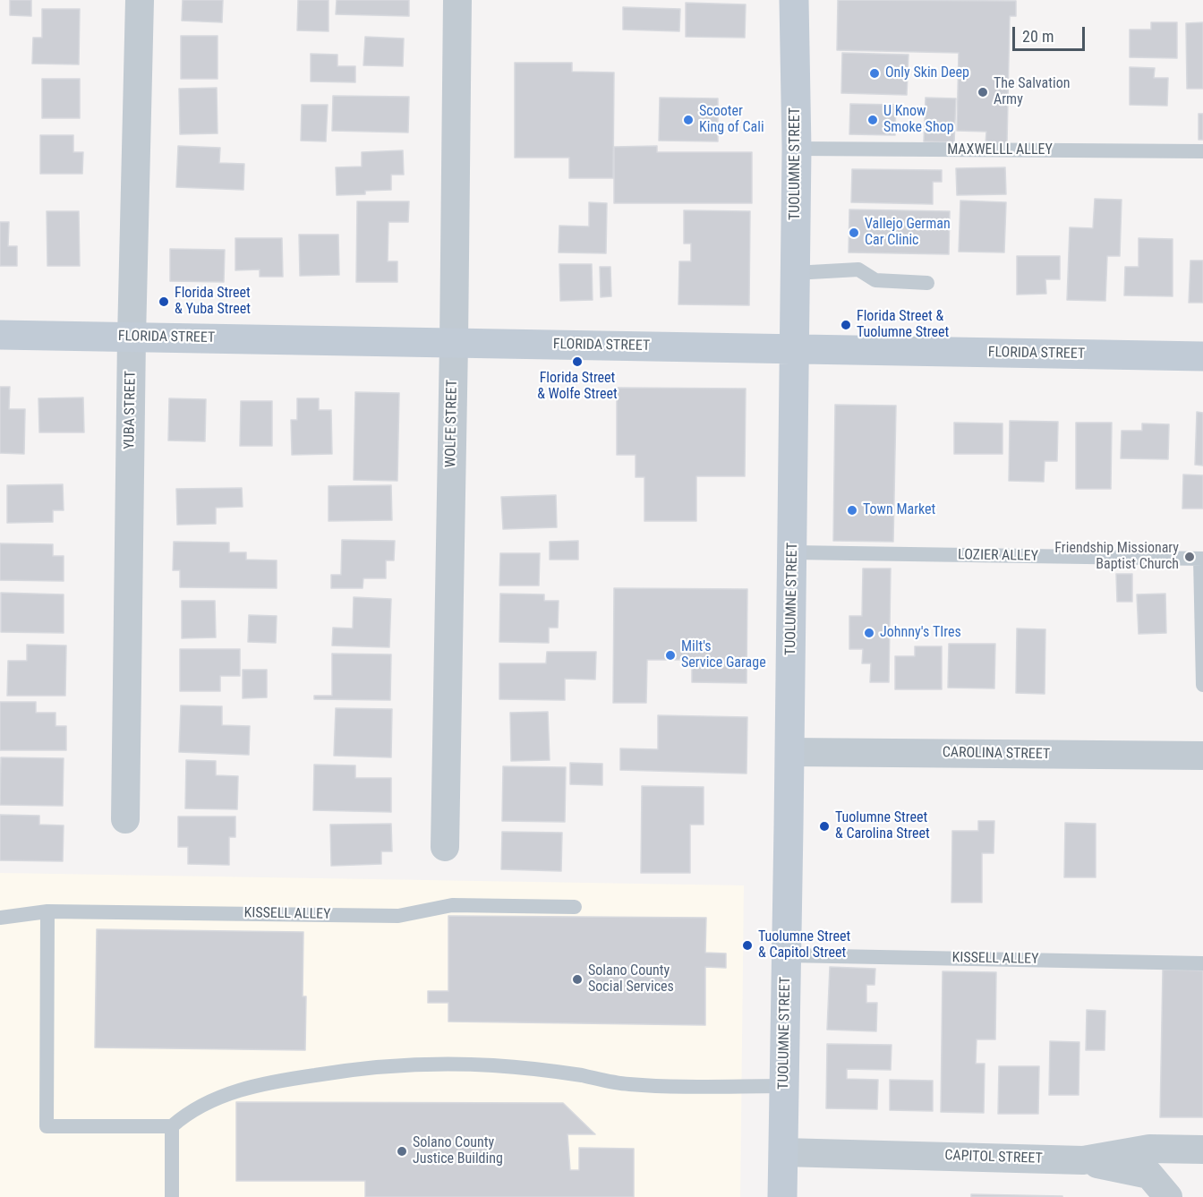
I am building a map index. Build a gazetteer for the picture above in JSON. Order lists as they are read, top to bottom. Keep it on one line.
{"streets":{"main road":["TUOLUMNE STREET","FLORIDA STREET"],"street":["YUBA STREET","WOLFE STREET","CAROLINA STREET","CAPITOL STREET"],"lane":["MAXWELLL ALLEY","LOZIER ALLEY","KISSELL ALLEY"]},"crossings":[["MAXWELLL ALLEY","TUOLUMNE STREET"],["TUOLUMNE STREET","FLORIDA STREET"],["TUOLUMNE STREET","LOZIER ALLEY"],["TUOLUMNE STREET","CAROLINA STREET"],["TUOLUMNE STREET","KISSELL ALLEY"],["TUOLUMNE STREET","CAPITOL STREET"],["FLORIDA STREET","YUBA STREET"],["FLORIDA STREET","WOLFE STREET"]],"places":["Only Skin Deep","The Salvation Army","Scooter King of Cali","U Know Smoke Shop","Vallejo German Car Clinic","Florida Street & Yuba Street","Florida Street & Tuolumne Street","Florida Street & Wolfe Street","Town Market","Friendship Missionary Baptist Church","Johnny's TIres","Milt's Service Garage","Tuolumne Street & Carolina Street","Tuolumne Street & Capitol Street","Solano County Social Services","Solano County Justice Building"],"scale_bar":"20 m"}
